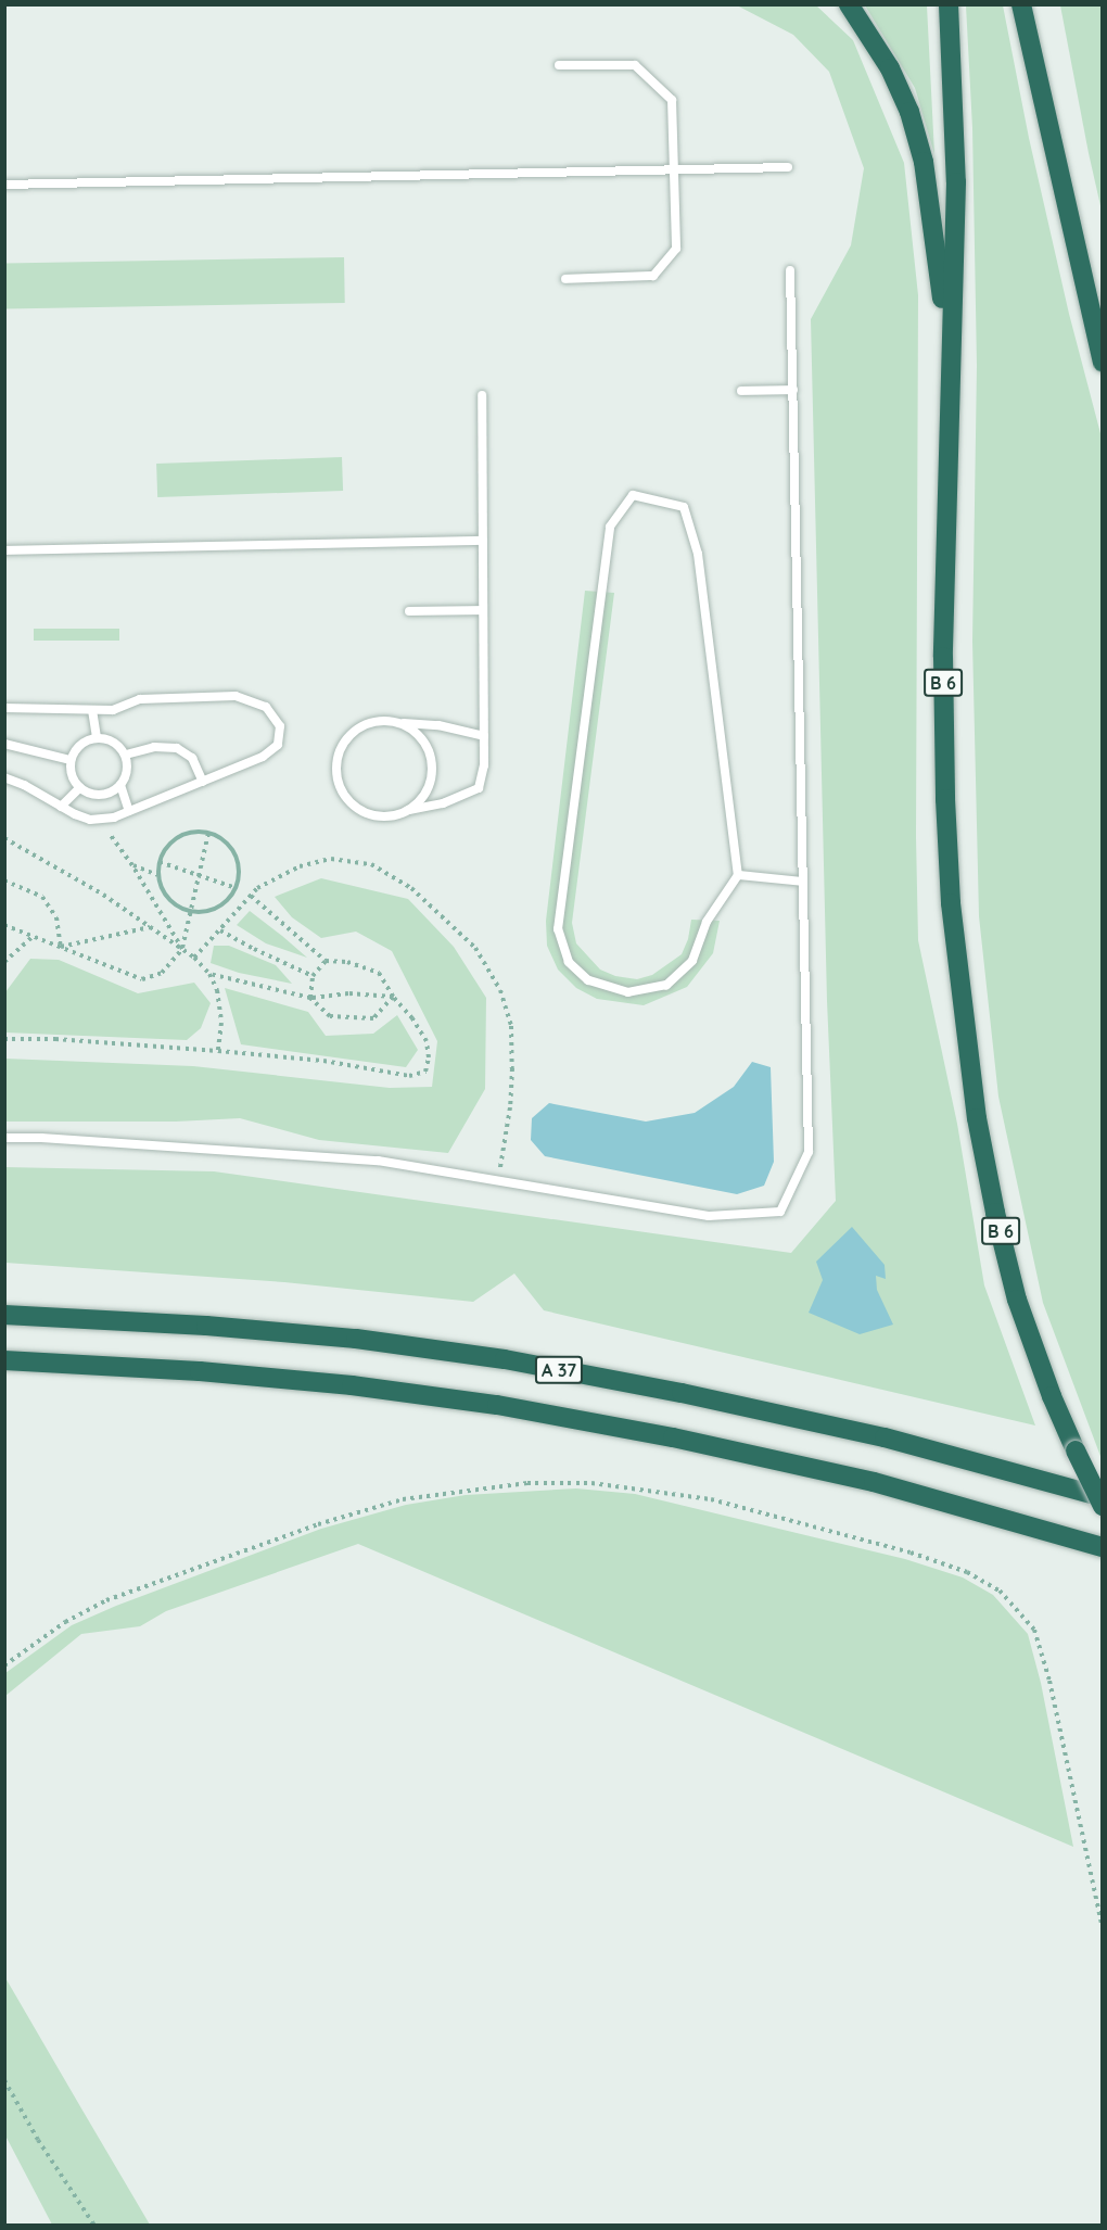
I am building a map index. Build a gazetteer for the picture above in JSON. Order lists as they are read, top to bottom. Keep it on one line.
{"streets":{"highway":["B 6","A 37"]}}
